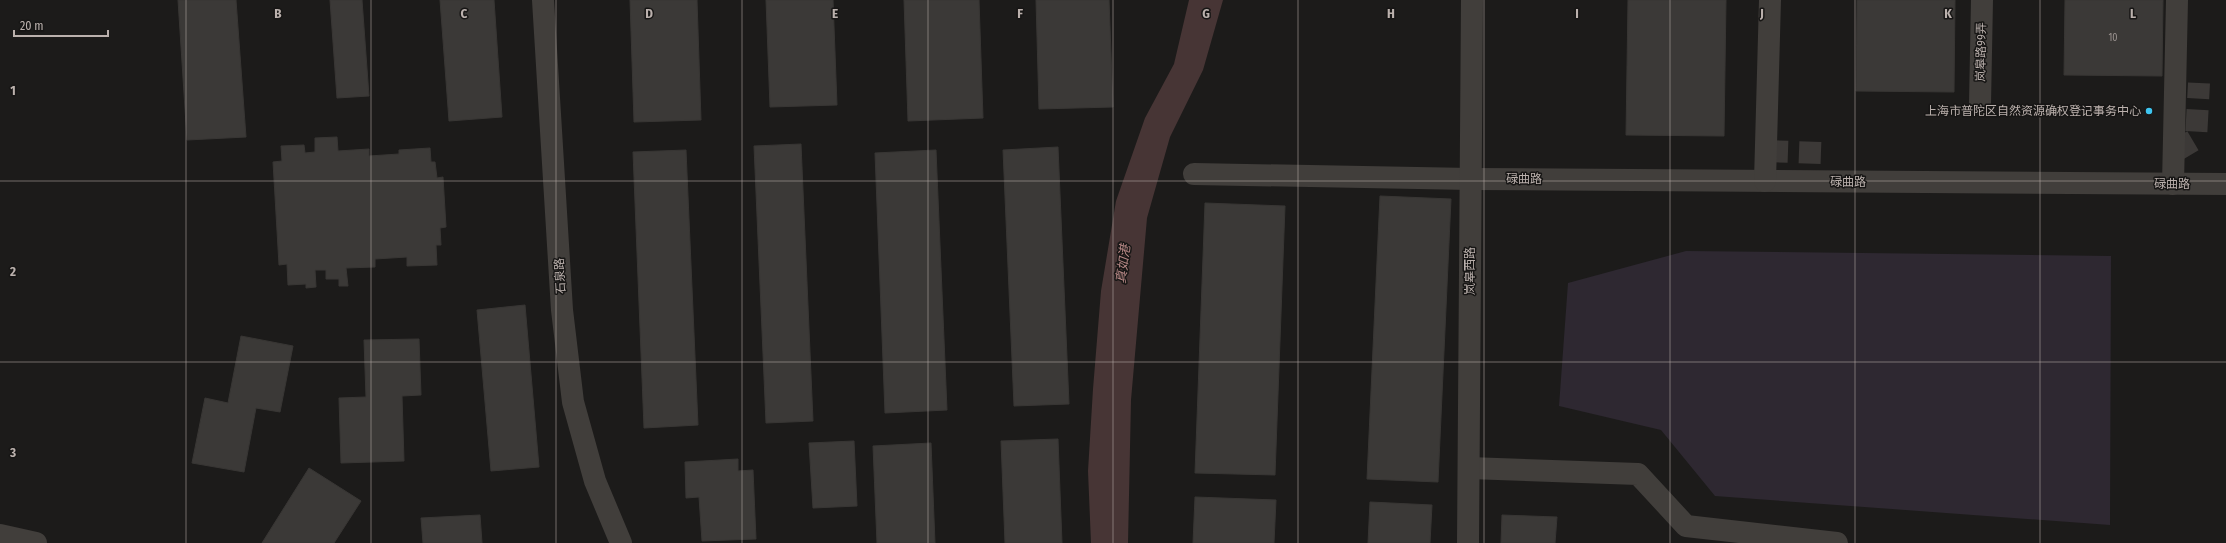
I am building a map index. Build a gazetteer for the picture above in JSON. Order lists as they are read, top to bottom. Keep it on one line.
{"streets":{"street":["岚皋路99弄","碌曲路","岚皋西路","石泉路"]},"crossings":[["碌曲路","岚皋西路"]],"water":["真如港"],"places":["上海市普陀区自然资源确权登记事务中心"],"house_numbers":["10"],"scale_bar":"20 m","grid":{"columns":["B","C","D","E","F","G","H","I","J","K","L"],"rows":["1","2","3"]}}
